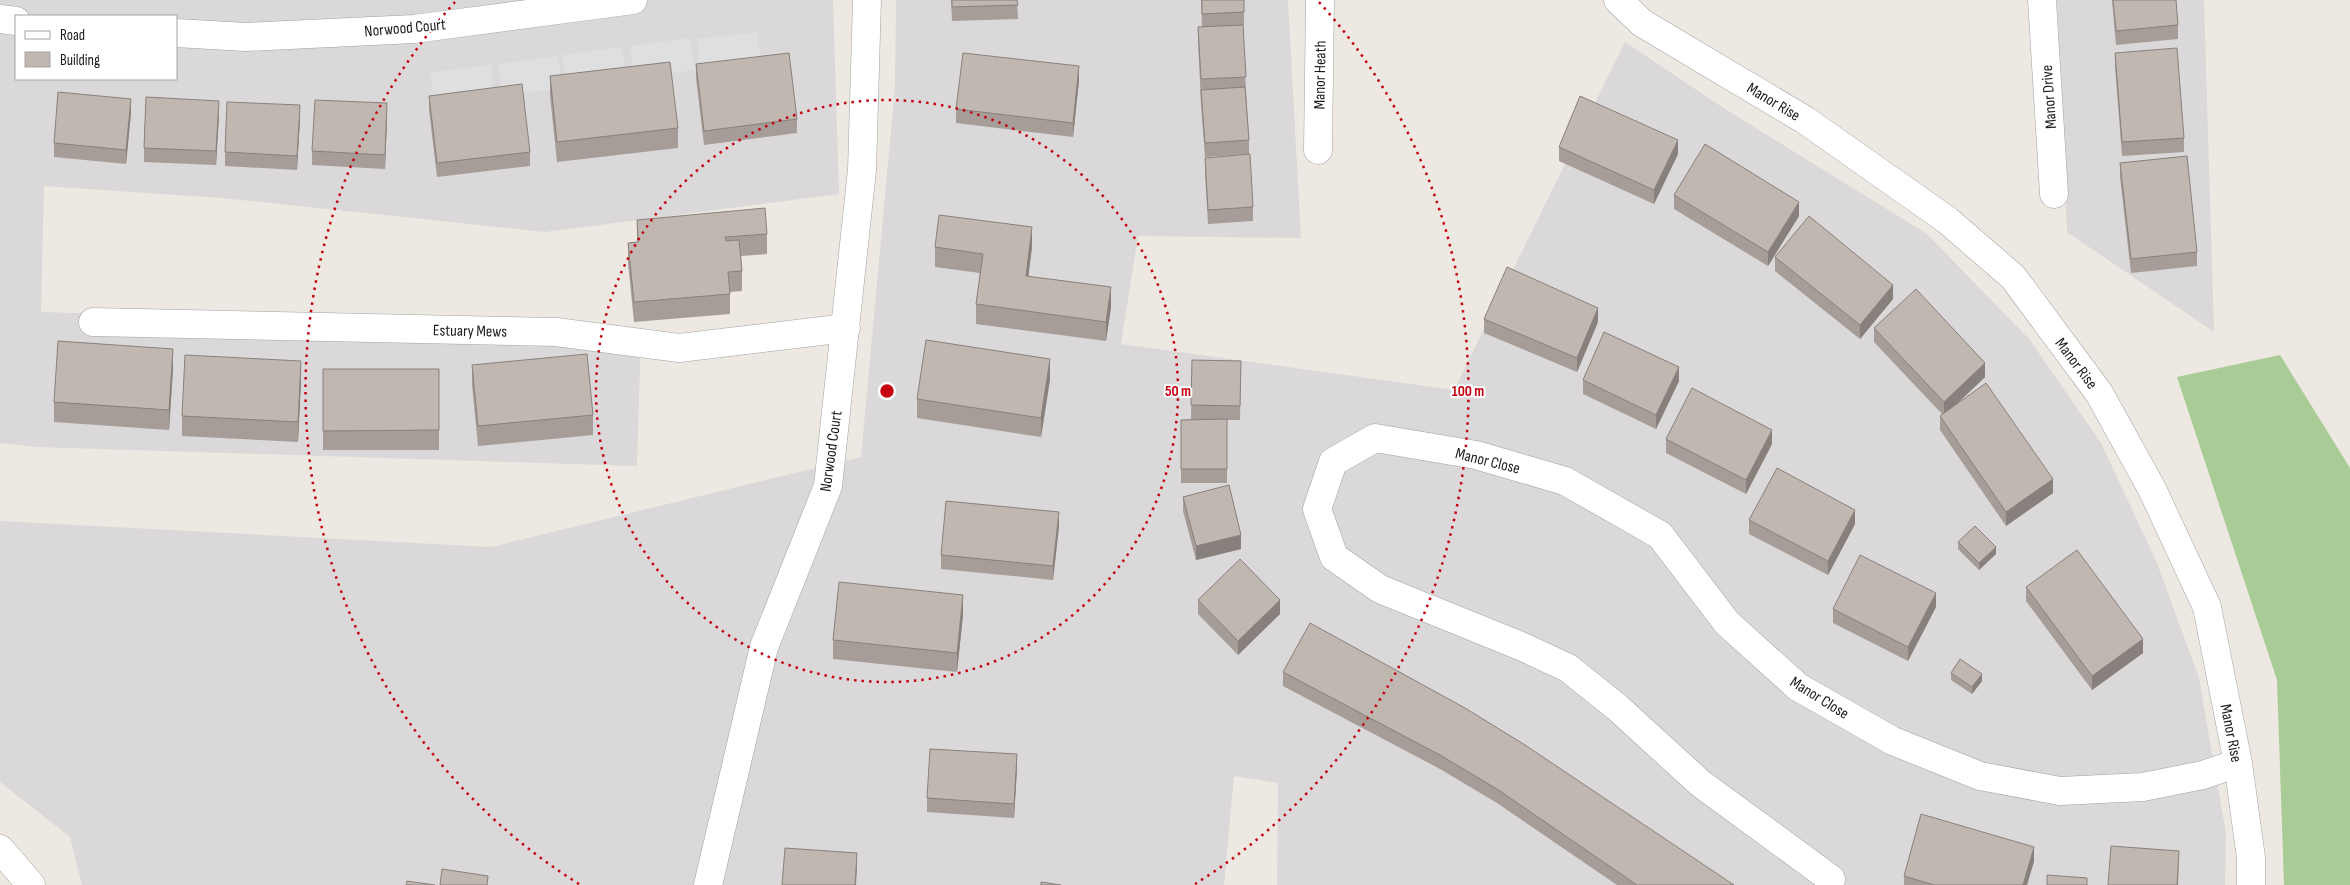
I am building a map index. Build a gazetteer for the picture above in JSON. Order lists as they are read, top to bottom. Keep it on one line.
{"streets":{"street":["Norwood Court","Manor Heath","Manor Drive","Manor Rise","Estuary Mews","Manor Close"]},"crossings":[["Norwood Court","Estuary Mews"],["Manor Rise","Manor Close"]],"legend":["Road","Building"],"rings":["50 m","100 m"]}
